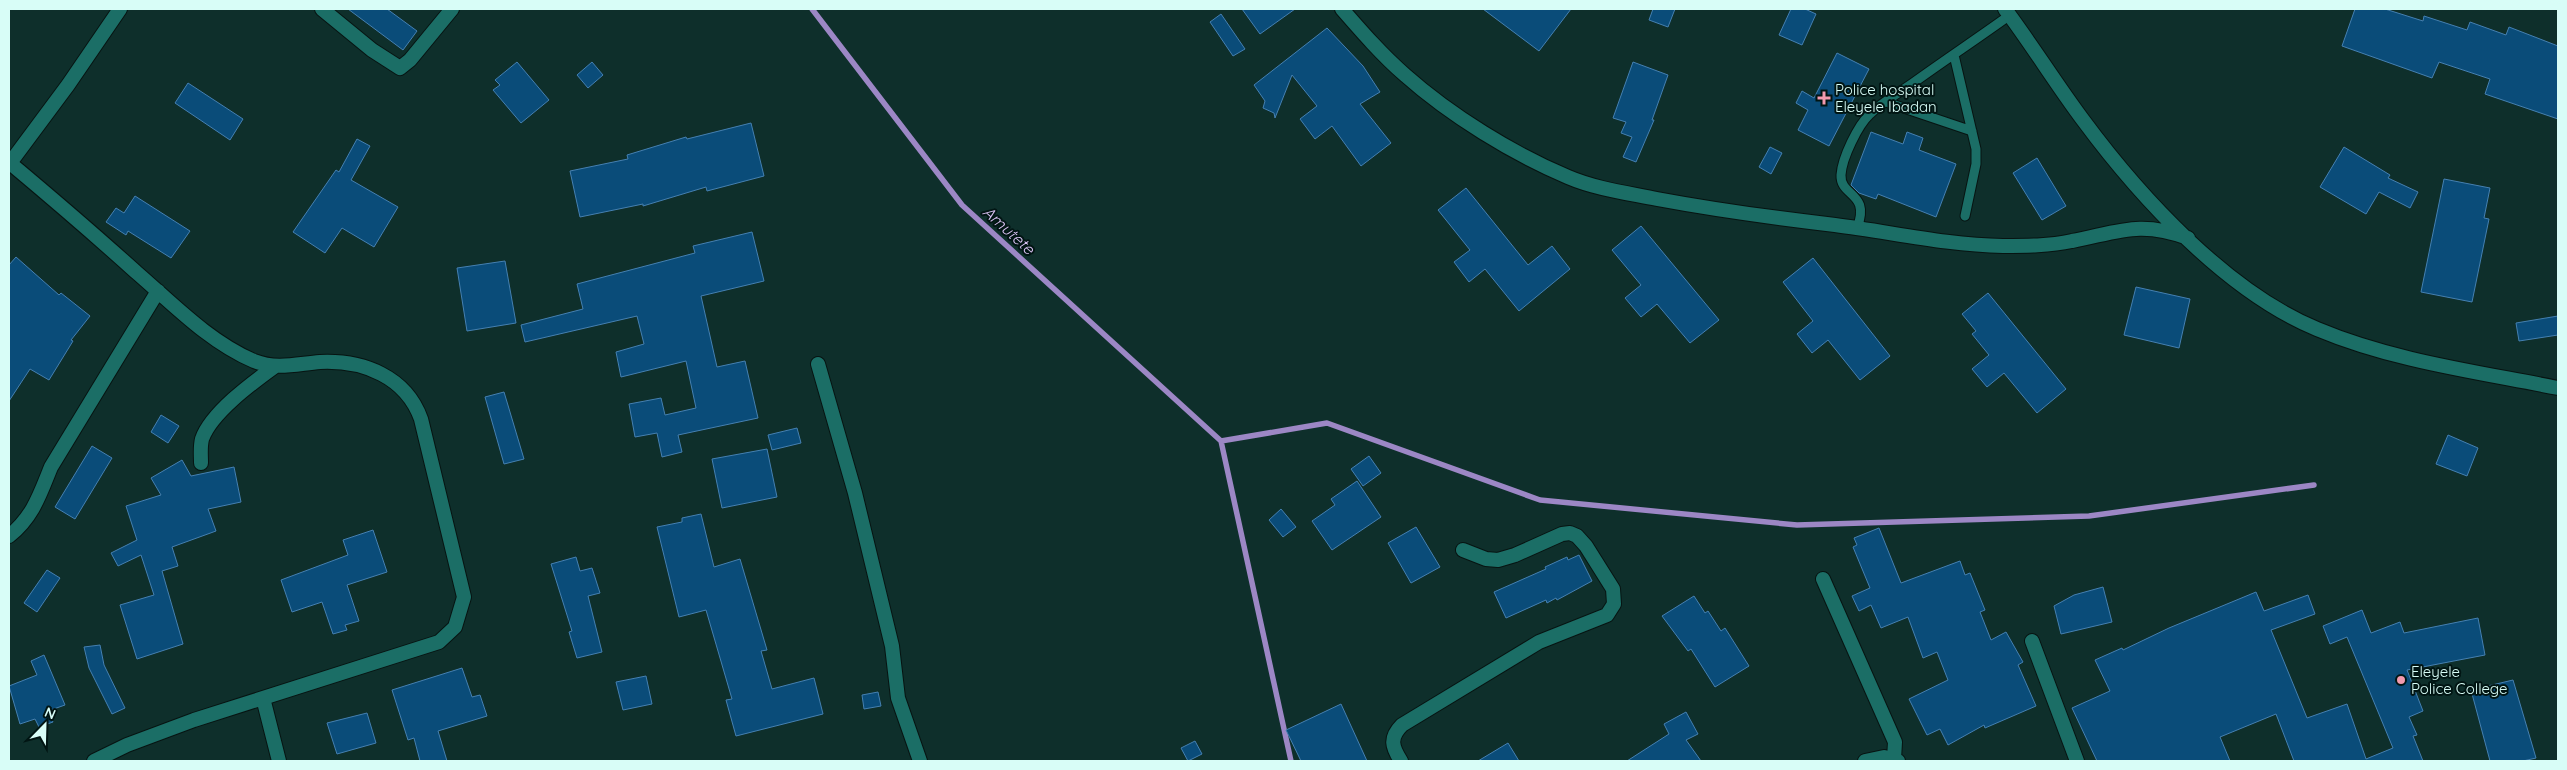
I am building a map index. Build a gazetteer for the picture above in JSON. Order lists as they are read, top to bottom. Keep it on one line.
{"water":["Amutete"],"places":{"health":["Police hospital Eleyele Ibadan"],"other":["Eleyele Police College"]},"north":"top right"}
